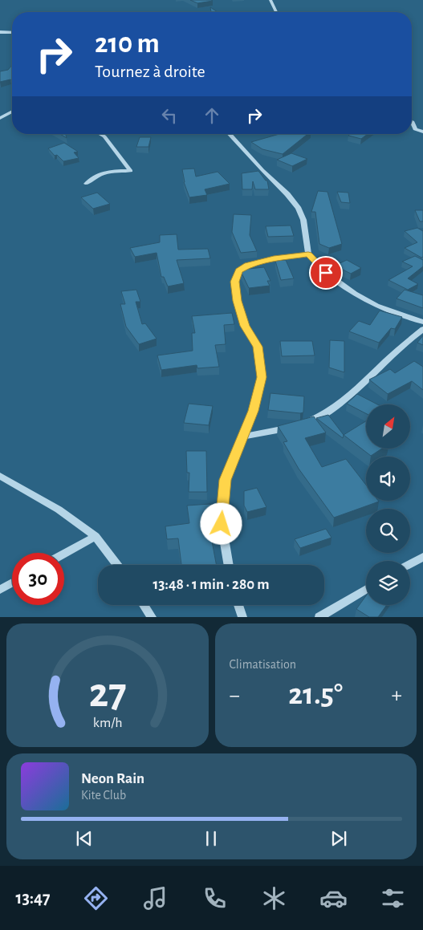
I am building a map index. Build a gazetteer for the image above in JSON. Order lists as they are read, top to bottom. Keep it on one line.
{"north":"top right","page":{"turn":["210 m","Tournez à droite"],"limit":"30","trip":"13:48 · 1 min · 280 m","tile":"Climatisation","heat":["−","21.5°","+"],"song":["Neon Rain","Kite Club"],"tabs":"13:47","gauge":["27","km/h"]}}
